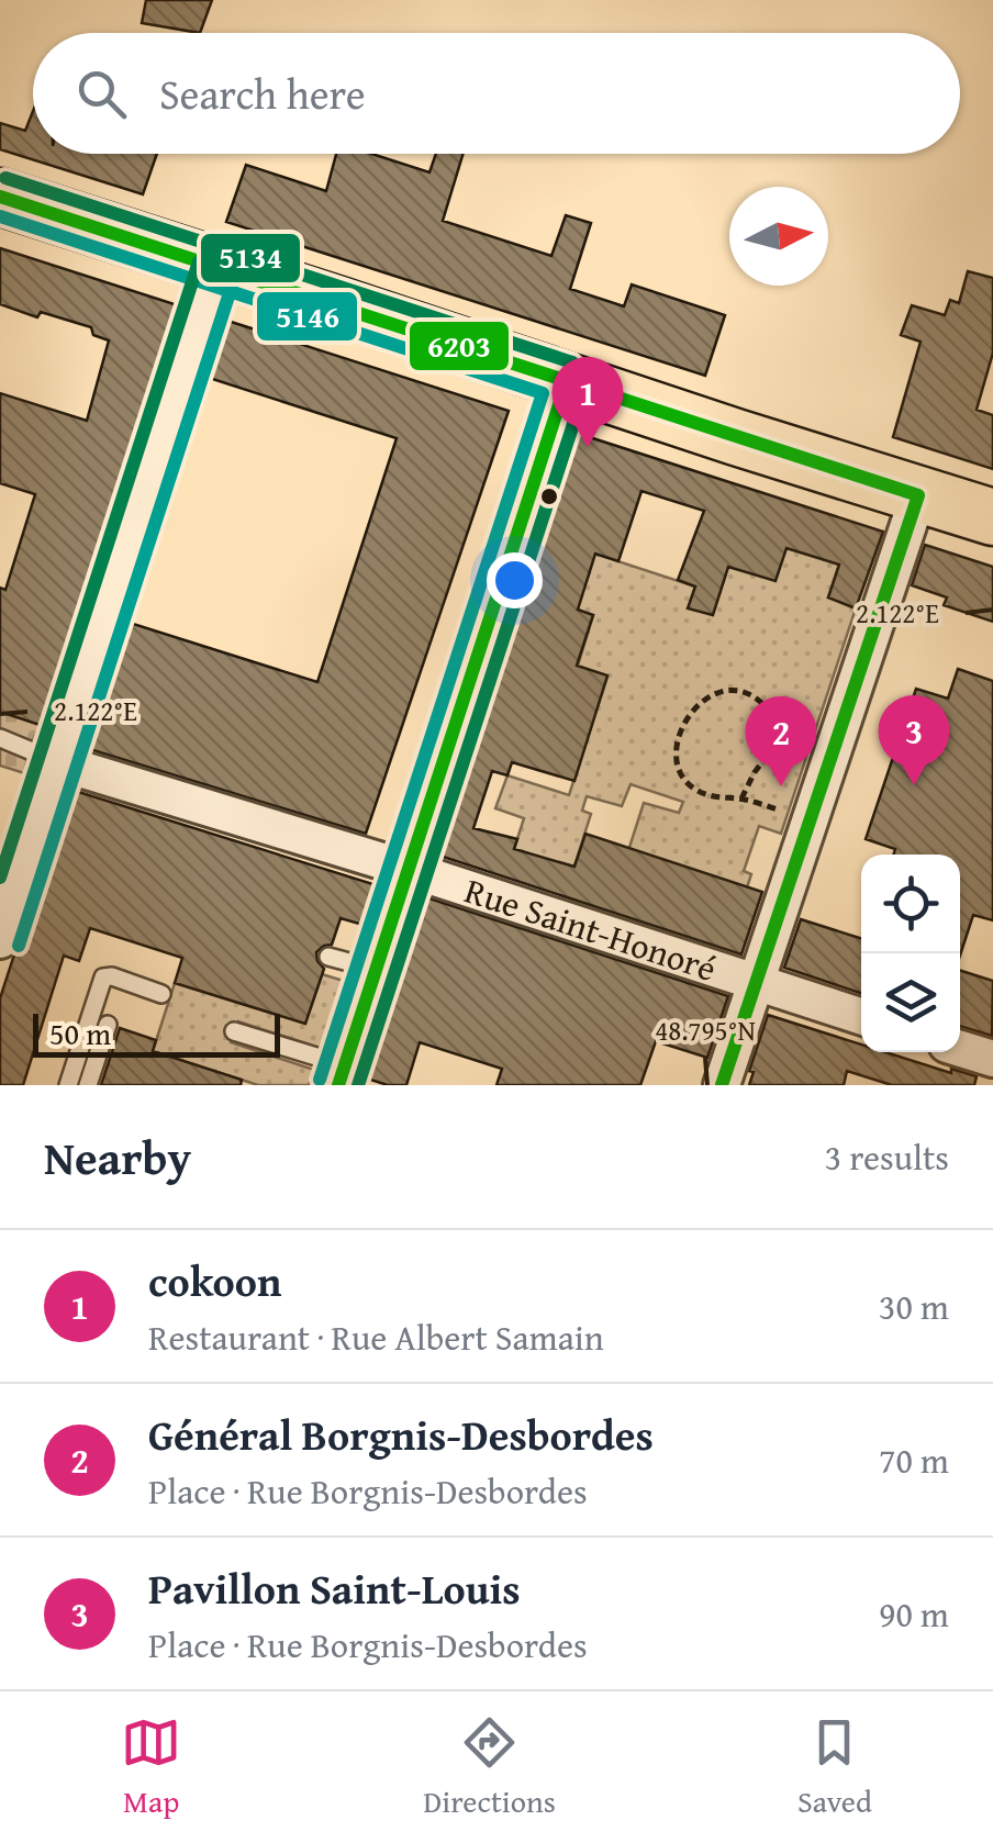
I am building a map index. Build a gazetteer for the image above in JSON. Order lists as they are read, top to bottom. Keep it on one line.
{"streets":{"street":["Rue Saint-Honoré"]},"lines":["transit line 5134","transit line 6203","transit line 5146"],"scale_bar":"50 m","north":"right","page":{"search":"Search here","pins":["1","3","2"],"scale":"50 m","heading":["Nearby","3 results"],"list":[{"mark":"1","name":"cokoon","note":"Restaurant · Rue Albert Samain","value":"30 m"},{"mark":"2","name":"Général Borgnis-Desbordes","note":"Place · Rue Borgnis-Desbordes","value":"70 m"},{"mark":"3","name":"Pavillon Saint-Louis","note":"Place · Rue Borgnis-Desbordes","value":"90 m"}],"nav":["Map","Directions","Saved"]},"coordinates":["2.122°E","48.795°N"]}
